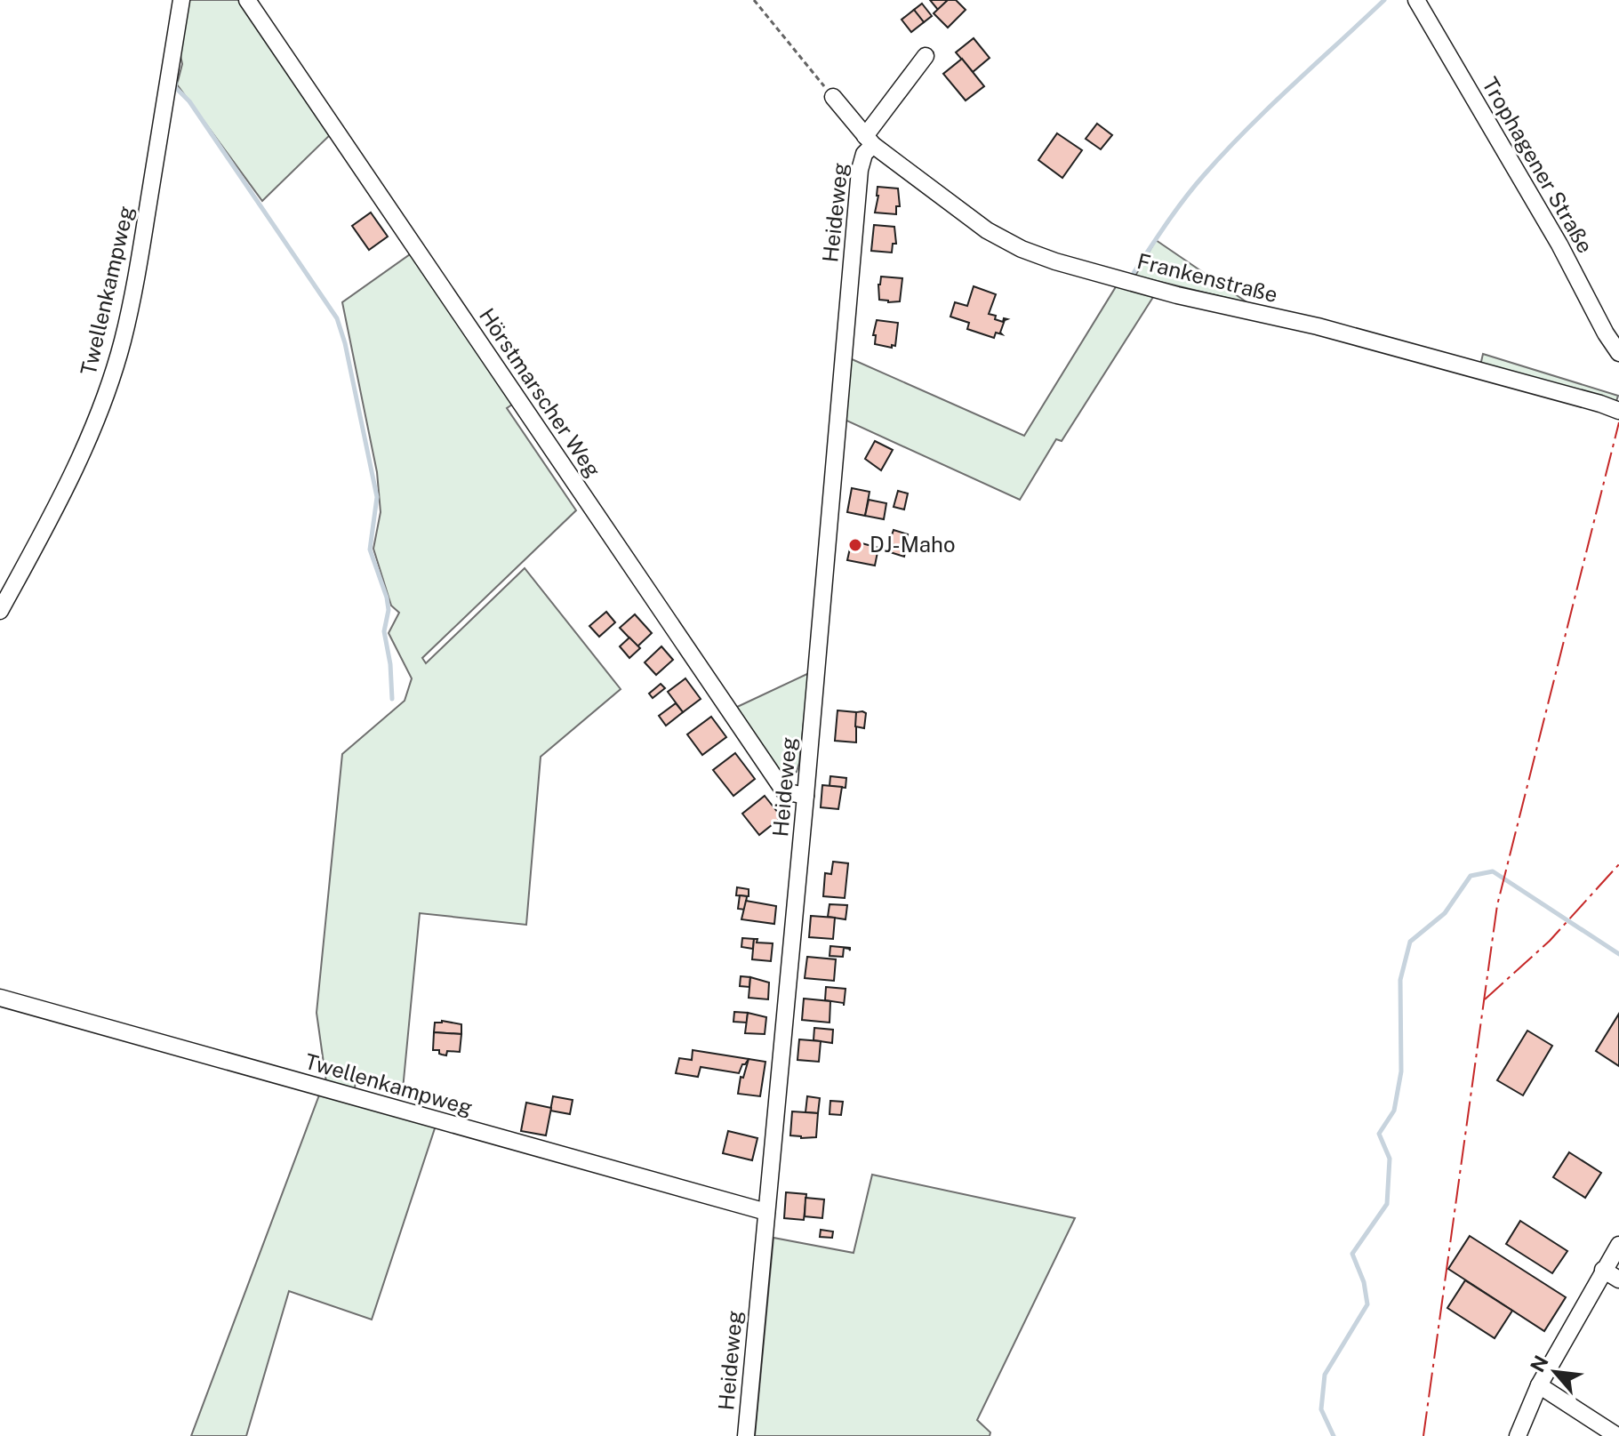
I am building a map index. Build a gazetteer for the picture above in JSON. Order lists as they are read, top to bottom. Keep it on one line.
{"streets":{"street":["Trophagener Straße","Heideweg","Frankenstraße","Twellenkampweg","Hörstmarscher Weg"]},"crossings":[["Heideweg","Frankenstraße"],["Heideweg","Twellenkampweg"],["Heideweg","Hörstmarscher Weg"]],"places":["DJ-Maho"],"north":"top left"}
